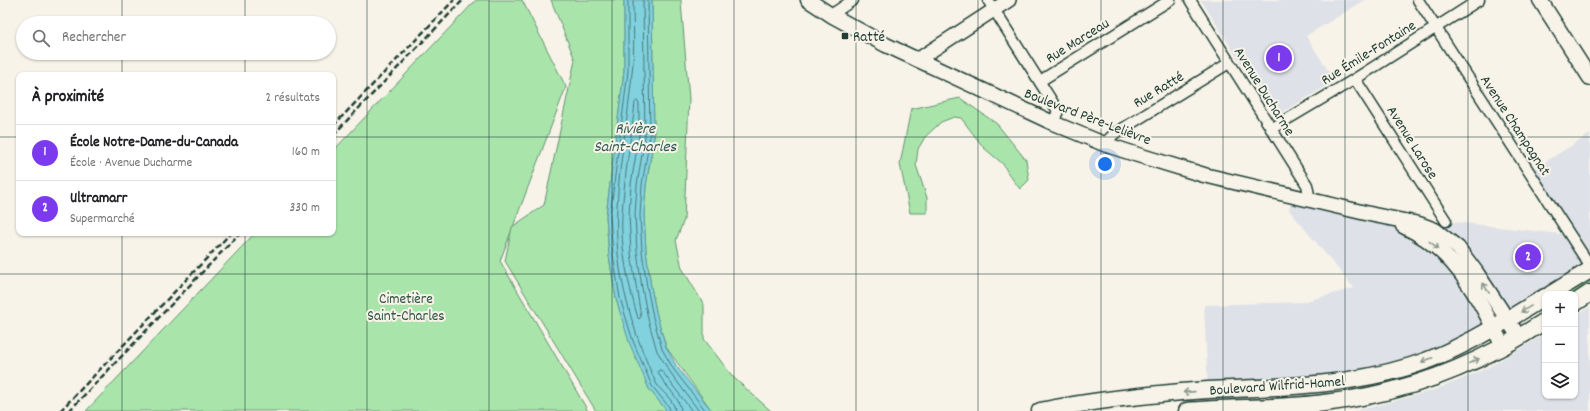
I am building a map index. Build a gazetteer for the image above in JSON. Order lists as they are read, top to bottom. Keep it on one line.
{"streets":{"main road":["Boulevard Père-Lelièvre","Boulevard Wilfrid-Hamel"],"street":["Rue Marceau","Rue Émile-Fontaine","Rue Ratté","Avenue Ducharme","Avenue Champagnat","Avenue Larose"]},"crossings":[["Rue Émile-Fontaine","Avenue Ducharme"],["Rue Émile-Fontaine","Avenue Champagnat"],["Rue Émile-Fontaine","Avenue Larose"],["Rue Ratté","Avenue Ducharme"],["Rue Ratté","Boulevard Père-Lelièvre"],["Avenue Ducharme","Boulevard Père-Lelièvre"],["Boulevard Père-Lelièvre","Boulevard Wilfrid-Hamel"]],"water":["Rivière Saint-Charles"],"parks":["Cimetière Saint-Charles"],"places":{"transit":["Ratté"]},"page":{"search":"Rechercher","pins":["1","2"],"heading":["À proximité","2 résultats"],"list":[{"mark":"1","name":"École Notre-Dame-du-Canada","note":"École · Avenue Ducharme","value":"160 m"},{"mark":"2","name":"Ultramarr","note":"Supermarché","value":"330 m"}],"map_buttons":["+","−"]}}
